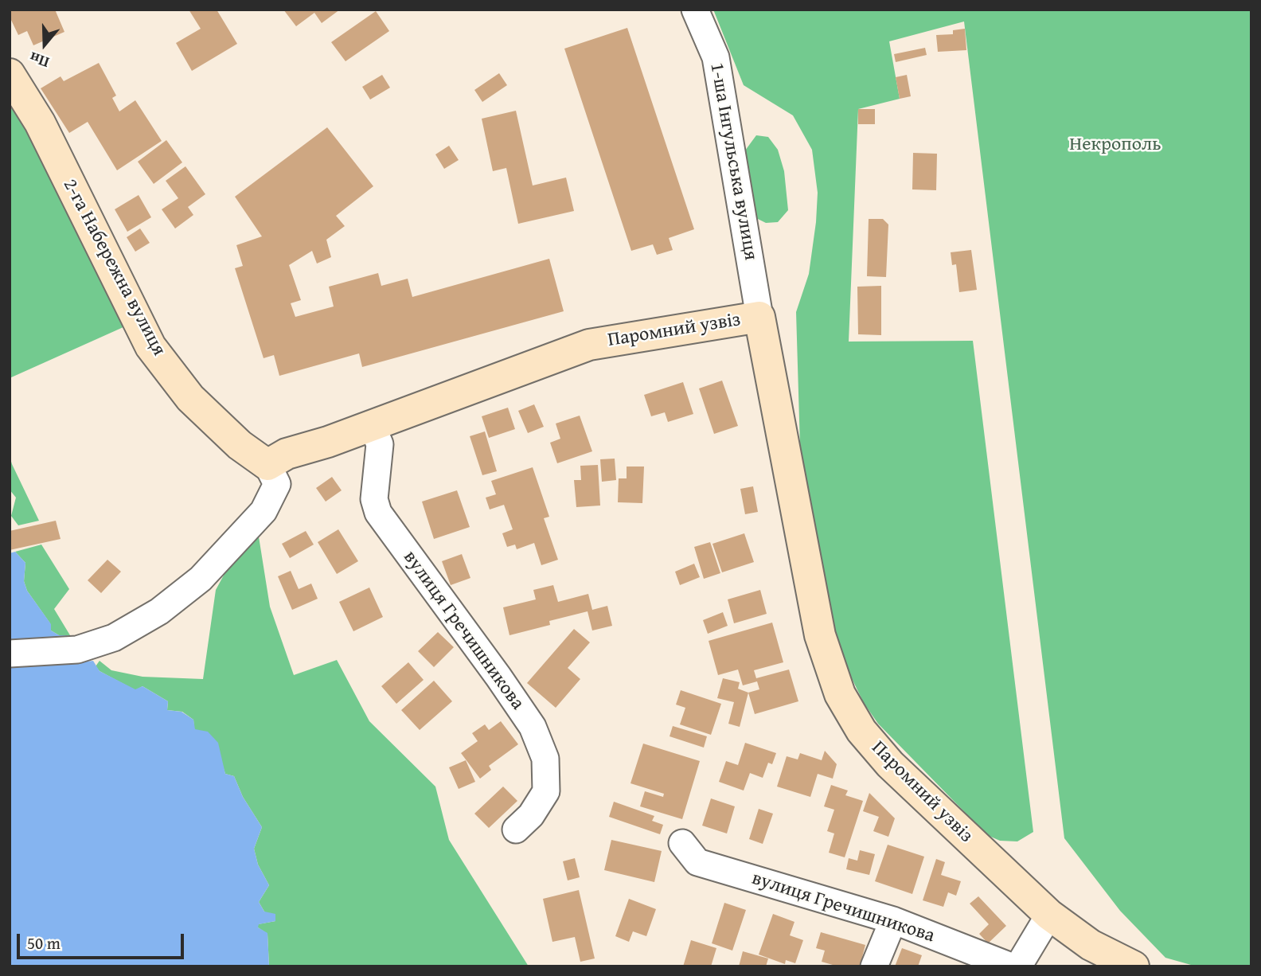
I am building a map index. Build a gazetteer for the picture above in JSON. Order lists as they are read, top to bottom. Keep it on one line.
{"streets":{"main road":["2-га Набережна вулиця","Паромний узвіз"],"street":["1-ша Інгульська вулиця","вулиця Гречишникова"]},"crossings":[["1-ша Інгульська вулиця","Паромний узвіз"],["2-га Набережна вулиця","Паромний узвіз"],["Паромний узвіз","вулиця Гречишникова"]],"parks":["Некрополь"],"scale_bar":"50 m","north":"bottom"}
